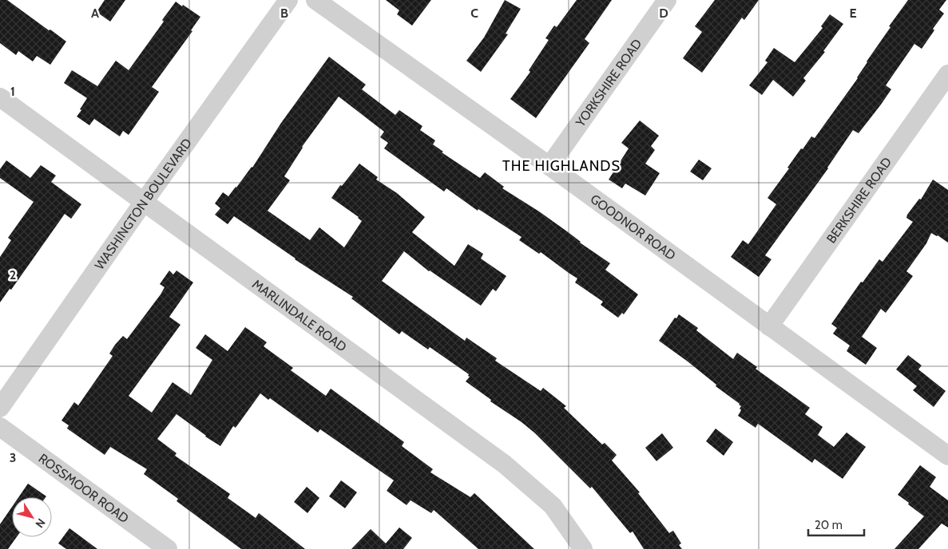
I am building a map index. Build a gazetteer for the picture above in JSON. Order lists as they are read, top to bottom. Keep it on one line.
{"streets":{"street":["YORKSHIRE ROAD","BERKSHIRE ROAD","WASHINGTON BOULEVARD","GOODNOR ROAD","MARLINDALE ROAD","ROSSMOOR ROAD"]},"crossings":[["YORKSHIRE ROAD","GOODNOR ROAD"],["BERKSHIRE ROAD","GOODNOR ROAD"],["WASHINGTON BOULEVARD","MARLINDALE ROAD"]],"districts":["THE HIGHLANDS"],"scale_bar":"20 m","north":"bottom right","grid":{"columns":["A","B","C","D","E"],"rows":["1","2","3"]}}
